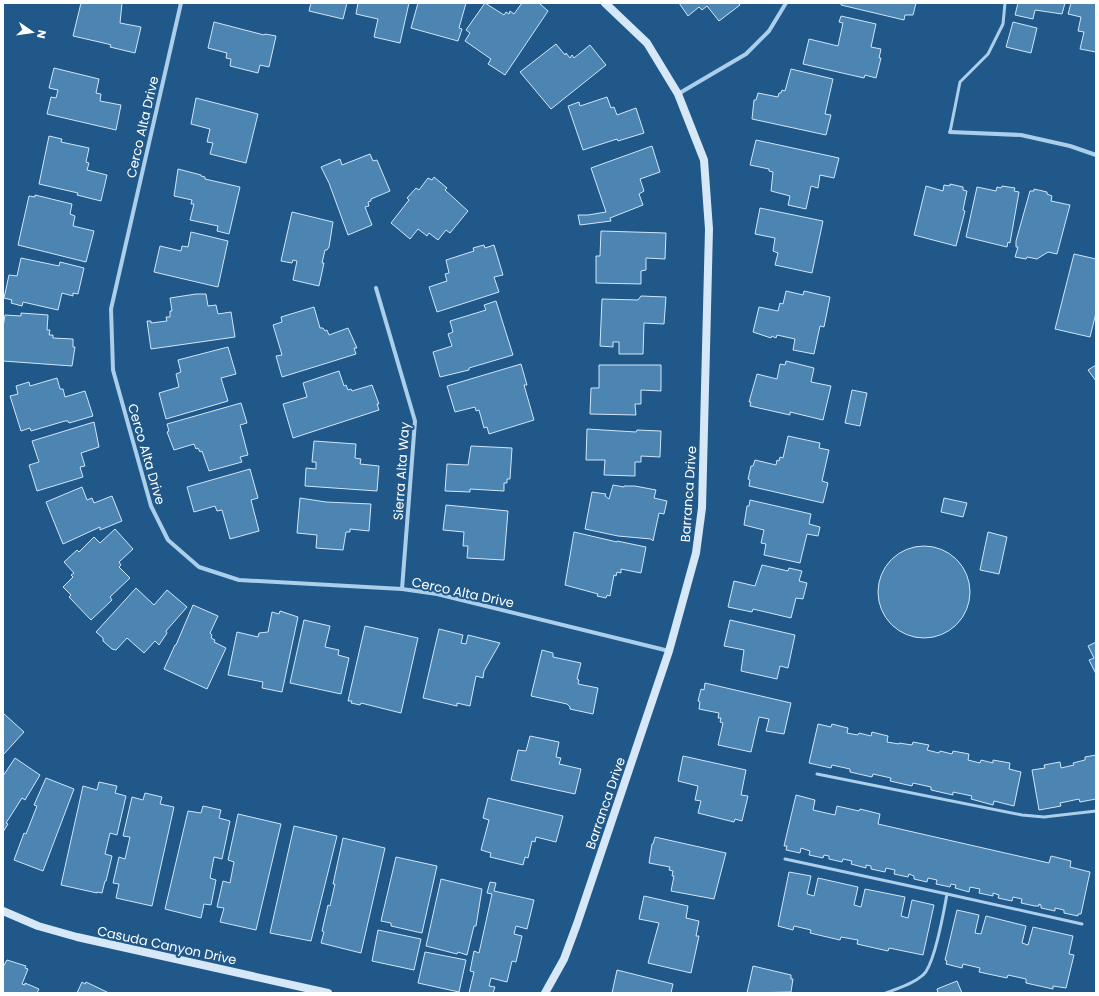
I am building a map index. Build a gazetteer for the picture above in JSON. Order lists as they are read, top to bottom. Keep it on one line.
{"streets":{"street":["Cerco Alta Drive","Sierra Alta Way","Barranca Drive","Casuda Canyon Drive"]},"crossings":[["Cerco Alta Drive","Sierra Alta Way"],["Cerco Alta Drive","Barranca Drive"]],"north":"right"}
